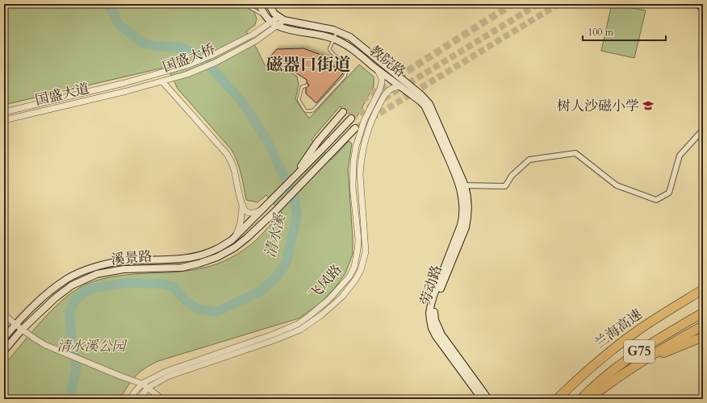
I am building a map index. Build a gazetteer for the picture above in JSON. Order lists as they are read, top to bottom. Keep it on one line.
{"streets":{"highway":["兰海高速","G75"],"main road":["教院路","溪景路","劳动路"],"street":["国盛大桥","国盛大道","飞凤路"]},"crossings":[["国盛大桥","教院路"],["国盛大桥","国盛大道"],["教院路","飞凤路"],["教院路","劳动路"]],"districts":["磁器口街道"],"water":["清水溪"],"parks":["清水溪公园"],"places":{"school or university":["树人沙磁小学"]},"scale_bar":"100 m"}
